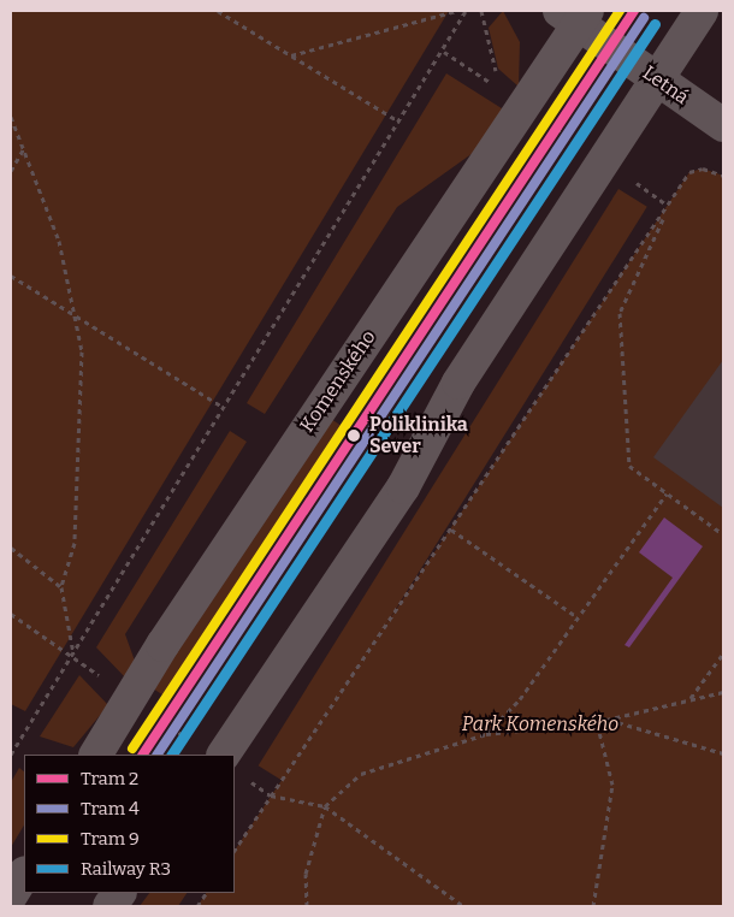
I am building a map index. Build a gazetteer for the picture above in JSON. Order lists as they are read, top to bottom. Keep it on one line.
{"streets":{"street":["Letná","Komenského"]},"crossings":[["Letná","Komenského"]],"parks":["Park Komenského"],"places":["Poliklinika Sever"],"lines":["tram line 2","tram line 9","tram line 4","rail line R3"],"legend":["Tram 2","Tram 4","Tram 9","Railway R3"]}
